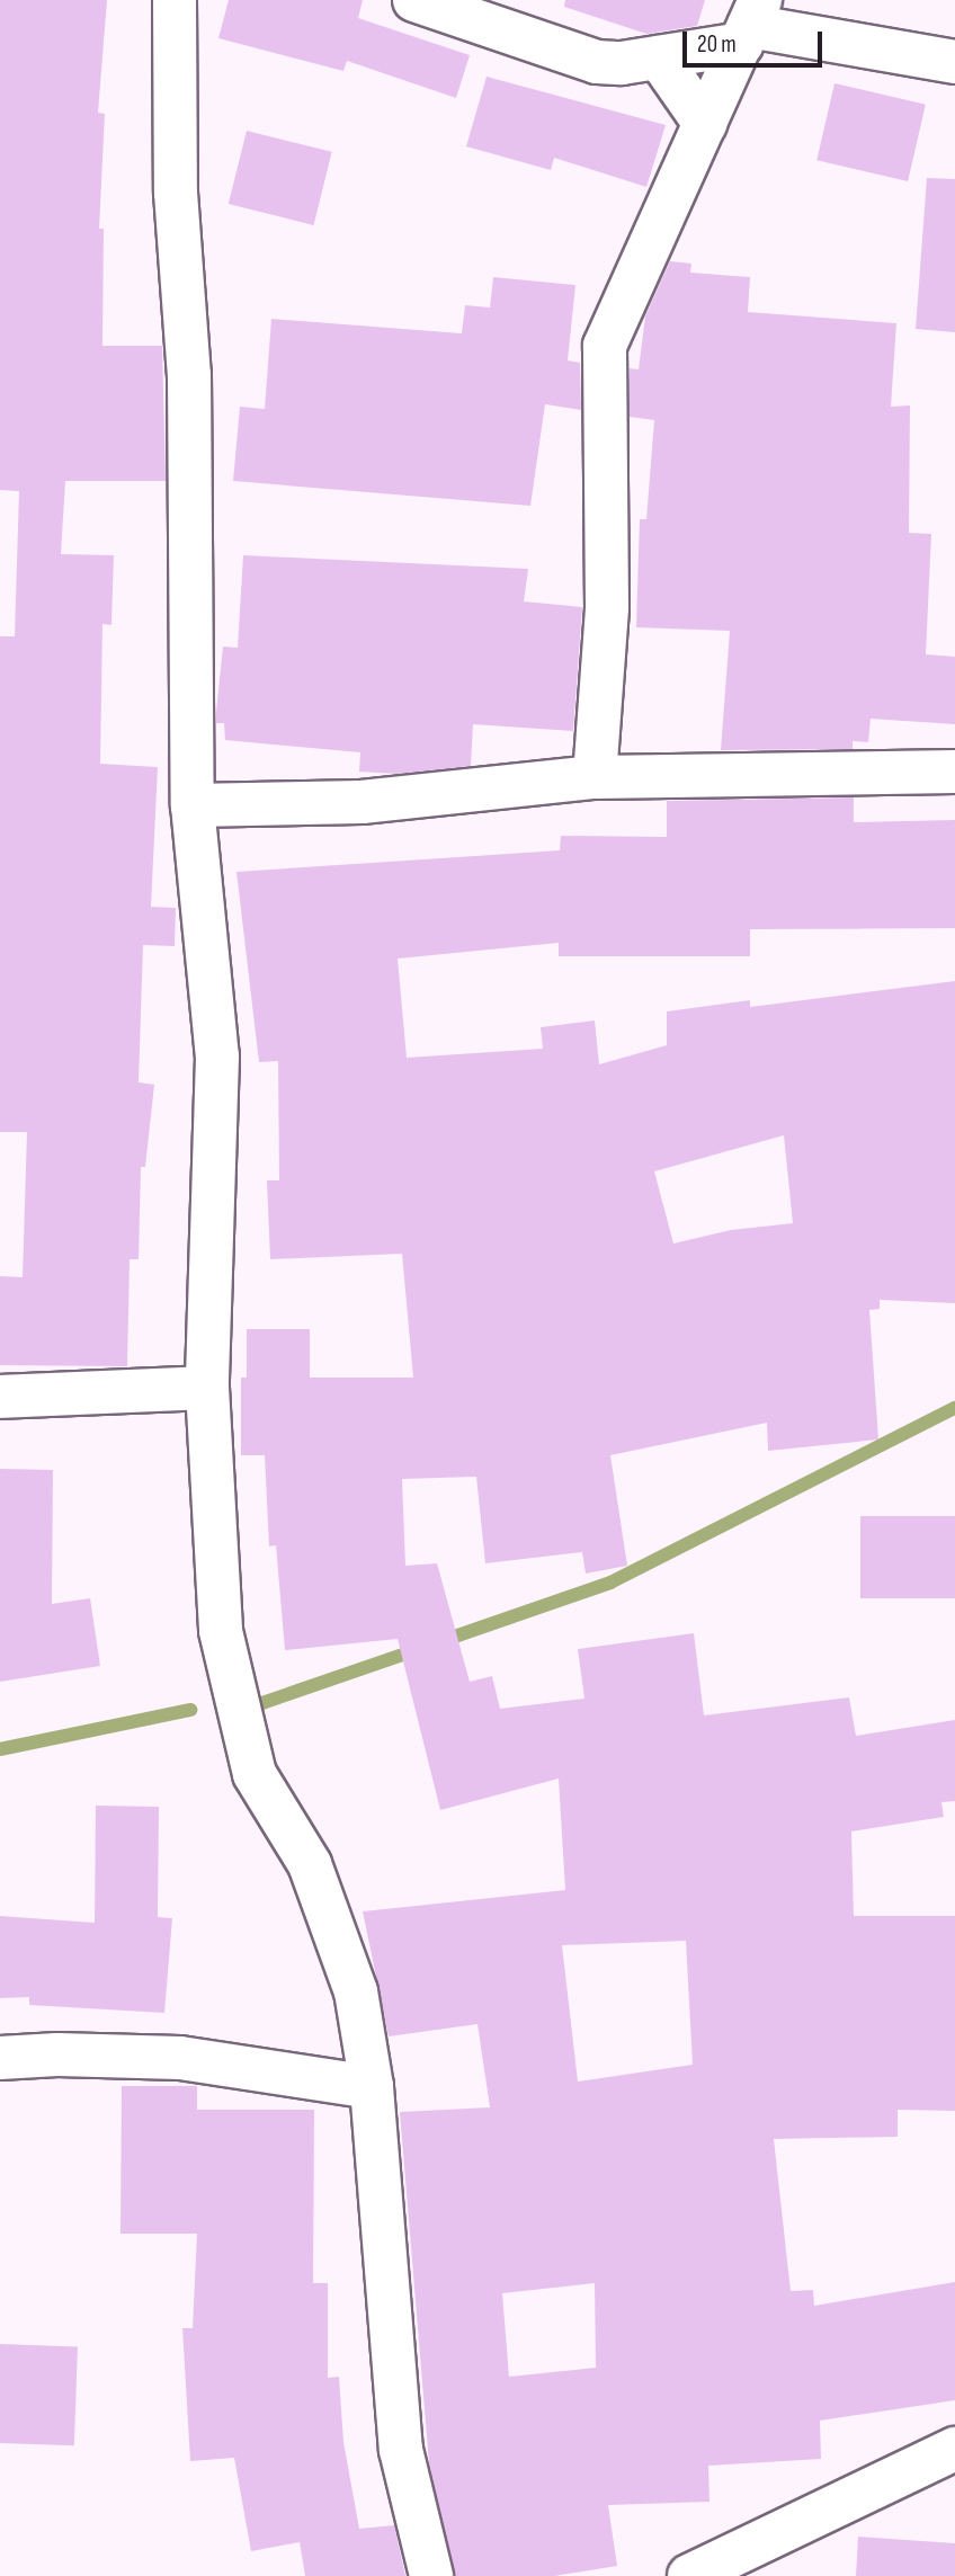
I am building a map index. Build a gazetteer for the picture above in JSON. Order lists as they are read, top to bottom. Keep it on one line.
{"scale_bar":"20 m"}
